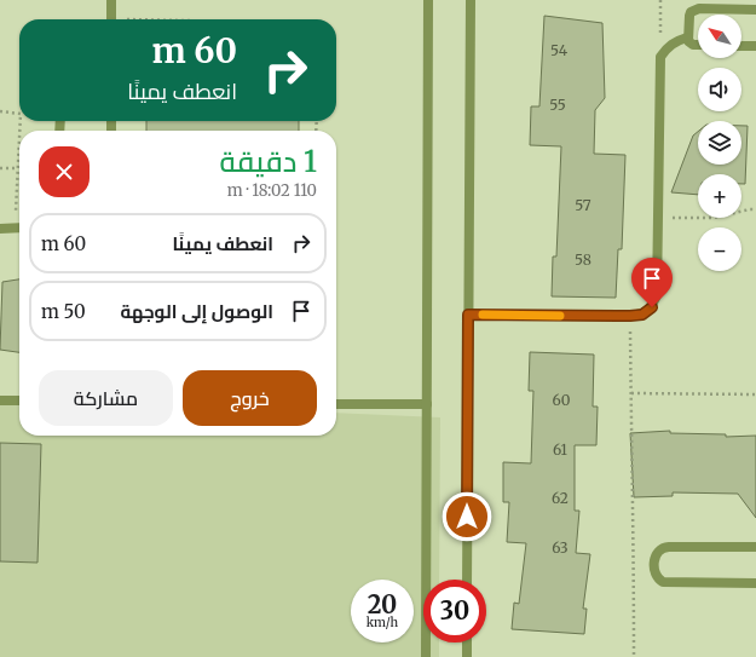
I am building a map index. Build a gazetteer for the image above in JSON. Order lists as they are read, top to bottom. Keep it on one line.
{"house_numbers":["54","55","57","58","60","61","62","63"],"north":"top left","page":{"map_buttons":["+","−"],"turn":["60 m","انعطف يمينًا"],"heading":["1 دقيقة","110 m · 18:02"],"list":[{"name":"انعطف يمينًا","value":"60 m"},{"name":"الوصول إلى الوجهة","value":"50 m"}],"buttons":["خروج","مشاركة"],"speed":"20 km/h","limit":"30"}}
